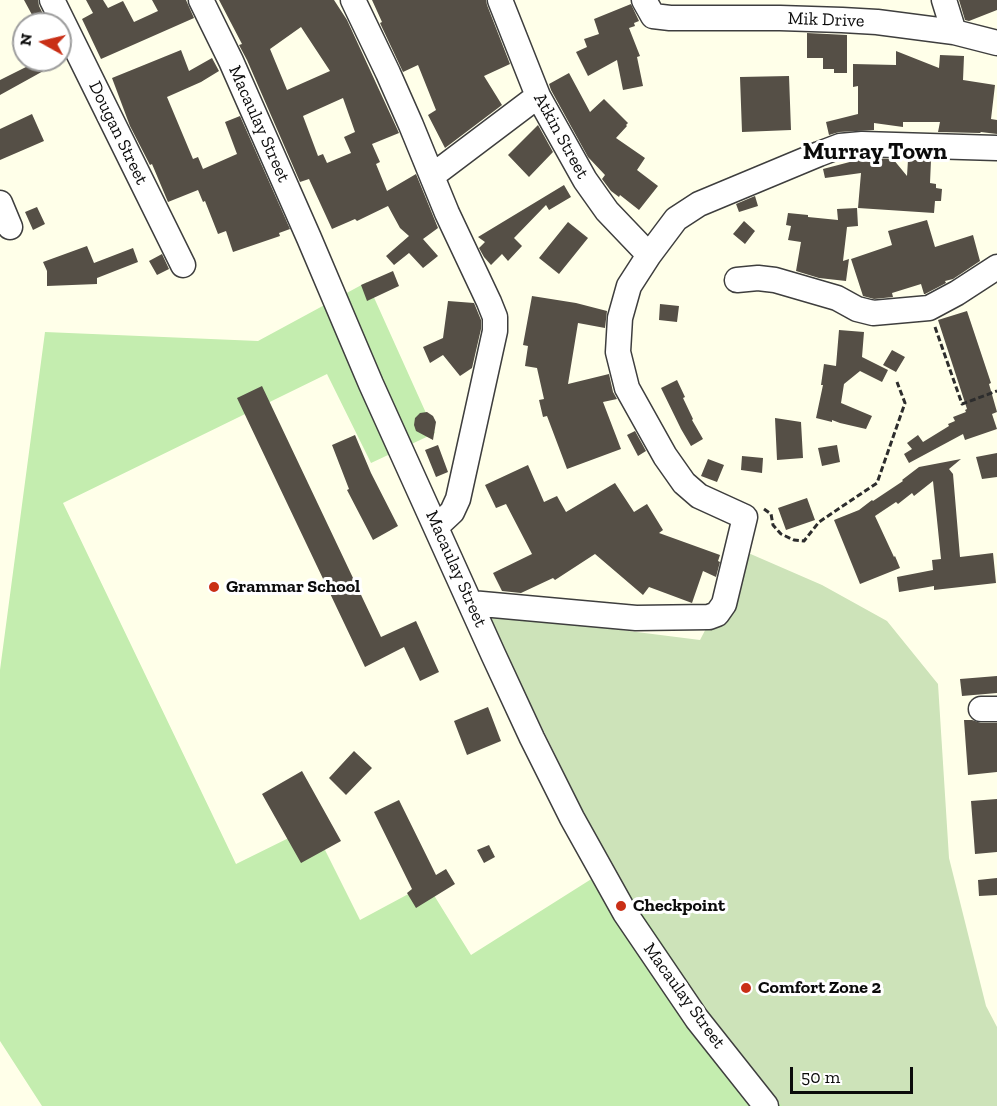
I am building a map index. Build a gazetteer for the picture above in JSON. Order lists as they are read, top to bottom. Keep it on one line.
{"streets":{"street":["Mik Drive","Macaulay Street","Dougan Street","Atkin Street"]},"districts":["Murray Town"],"places":["Grammar School","Checkpoint","Comfort Zone 2"],"scale_bar":"50 m","north":"left"}
